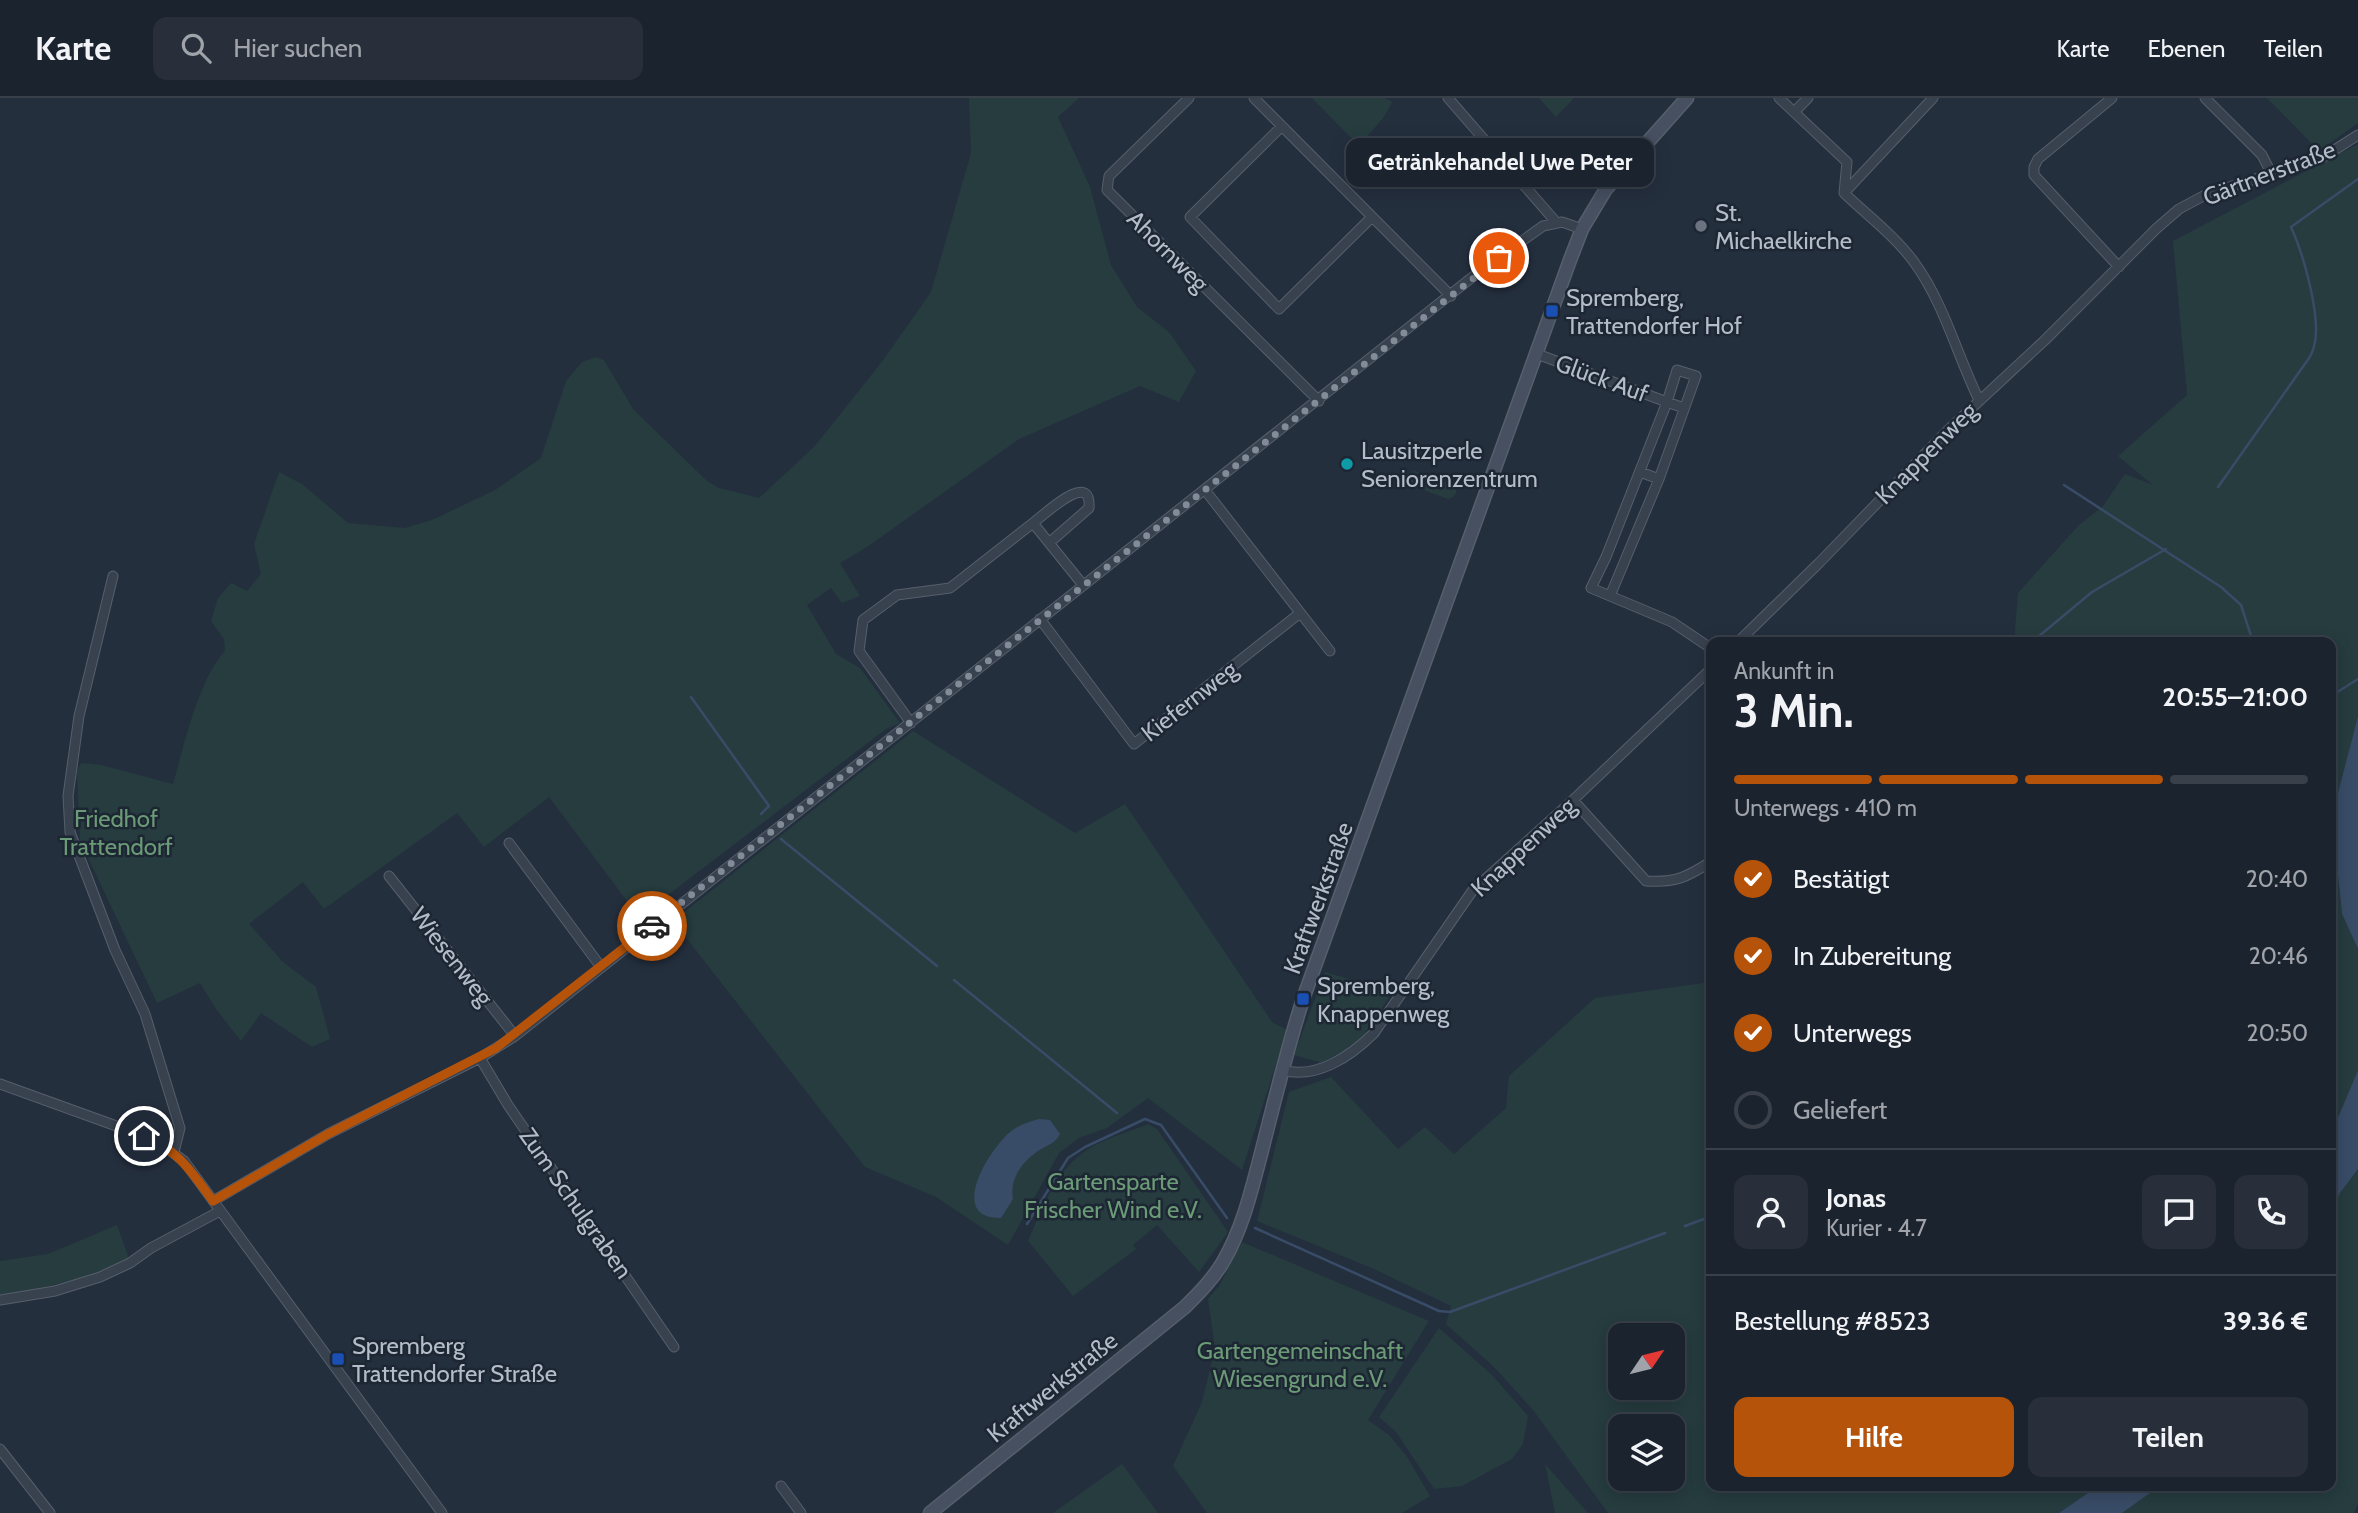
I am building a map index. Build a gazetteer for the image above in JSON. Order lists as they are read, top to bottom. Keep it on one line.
{"streets":{"main road":["Kraftwerkstraße"],"street":["Gärtnerstraße","Ahornweg","Glück Auf","Knappenweg","Kiefernweg","Wiesenweg","Zum Schulgraben"]},"crossings":[["Gärtnerstraße","Knappenweg"],["Glück Auf","Kraftwerkstraße"],["Knappenweg","Kraftwerkstraße"]],"parks":["Friedhof Trattendorf","Gartensparte Frischer Wind e.V.","Gartengemeinschaft Wiesengrund e.V."],"places":{"other":["St. Michaelkirche","Getränkehandel Uwe Peter","Lausitzperle Seniorenzentrum"],"transit":["Spremberg, Trattendorfer Hof","Spremberg, Knappenweg","Spremberg Trattendorfer Straße"]},"north":"top right","page":{"header":"Karte","search":"Hier suchen","nav":["Karte","Ebenen","Teilen"],"bubble":"Getränkehandel Uwe Peter","heading":["3 Min.","Ankunft in","20:55–21:00"],"panel":["Jonas","Kurier · 4.7","Bestellung #8523","39.36 €"],"bar":"Unterwegs · 410 m","list":[["Bestätigt","20:40"],["In Zubereitung","20:46"],["Unterwegs","20:50"],"Geliefert"],"buttons":["Hilfe","Teilen"]}}
